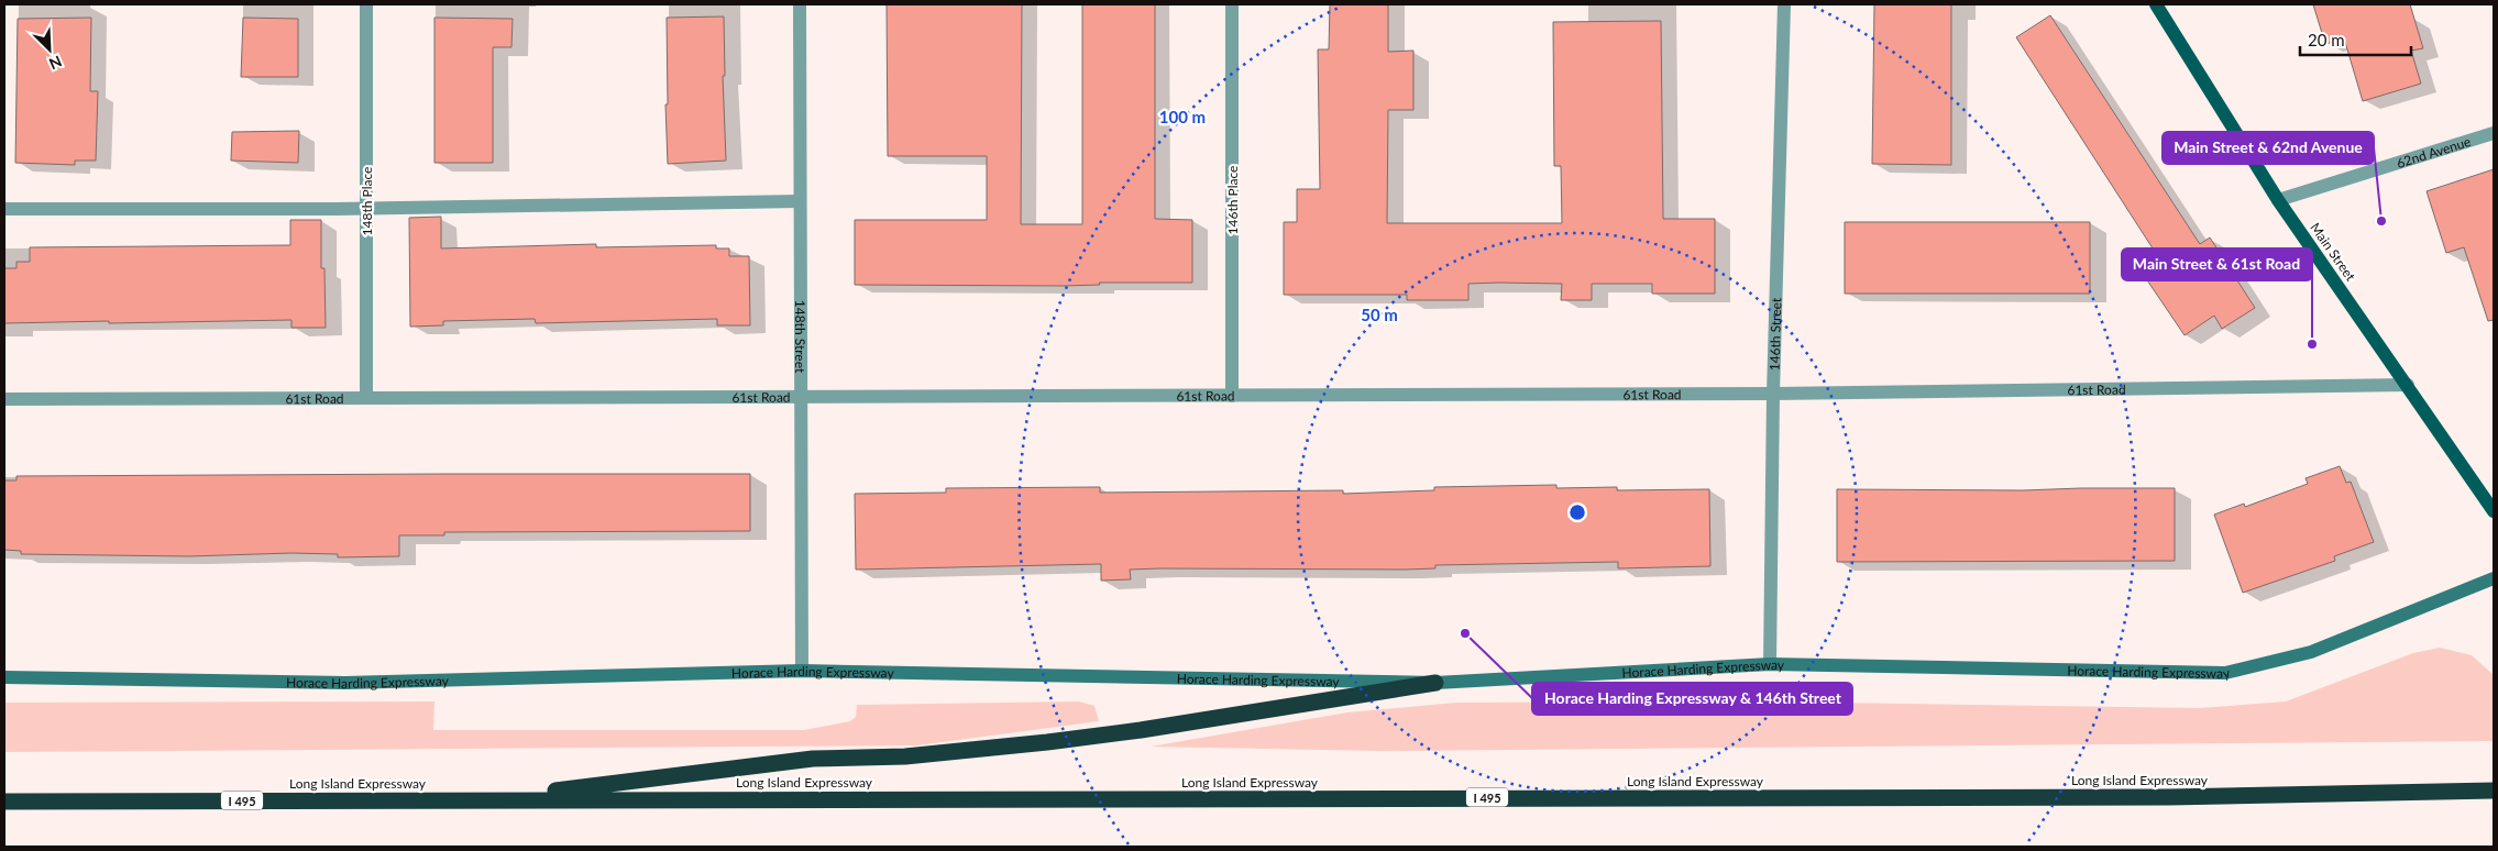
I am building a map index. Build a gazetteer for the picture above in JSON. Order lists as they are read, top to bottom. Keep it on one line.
{"streets":{"highway":["Long Island Expressway","I 495"],"main road":["Main Street","Horace Harding Expressway"],"street":["62nd Avenue","146th Place","148th Place","146th Street","148th Street","61st Road"]},"crossings":[["62nd Avenue","Main Street"],["146th Place","61st Road"],["148th Place","61st Road"],["Main Street","61st Road"],["146th Street","61st Road"],["146th Street","Horace Harding Expressway"],["148th Street","61st Road"],["148th Street","Horace Harding Expressway"]],"places":["Main Street & 62nd Avenue","Main Street & 61st Road","Horace Harding Expressway & 146th Street"],"scale_bar":"20 m","north":"bottom right","rings":["100 m","50 m"]}
